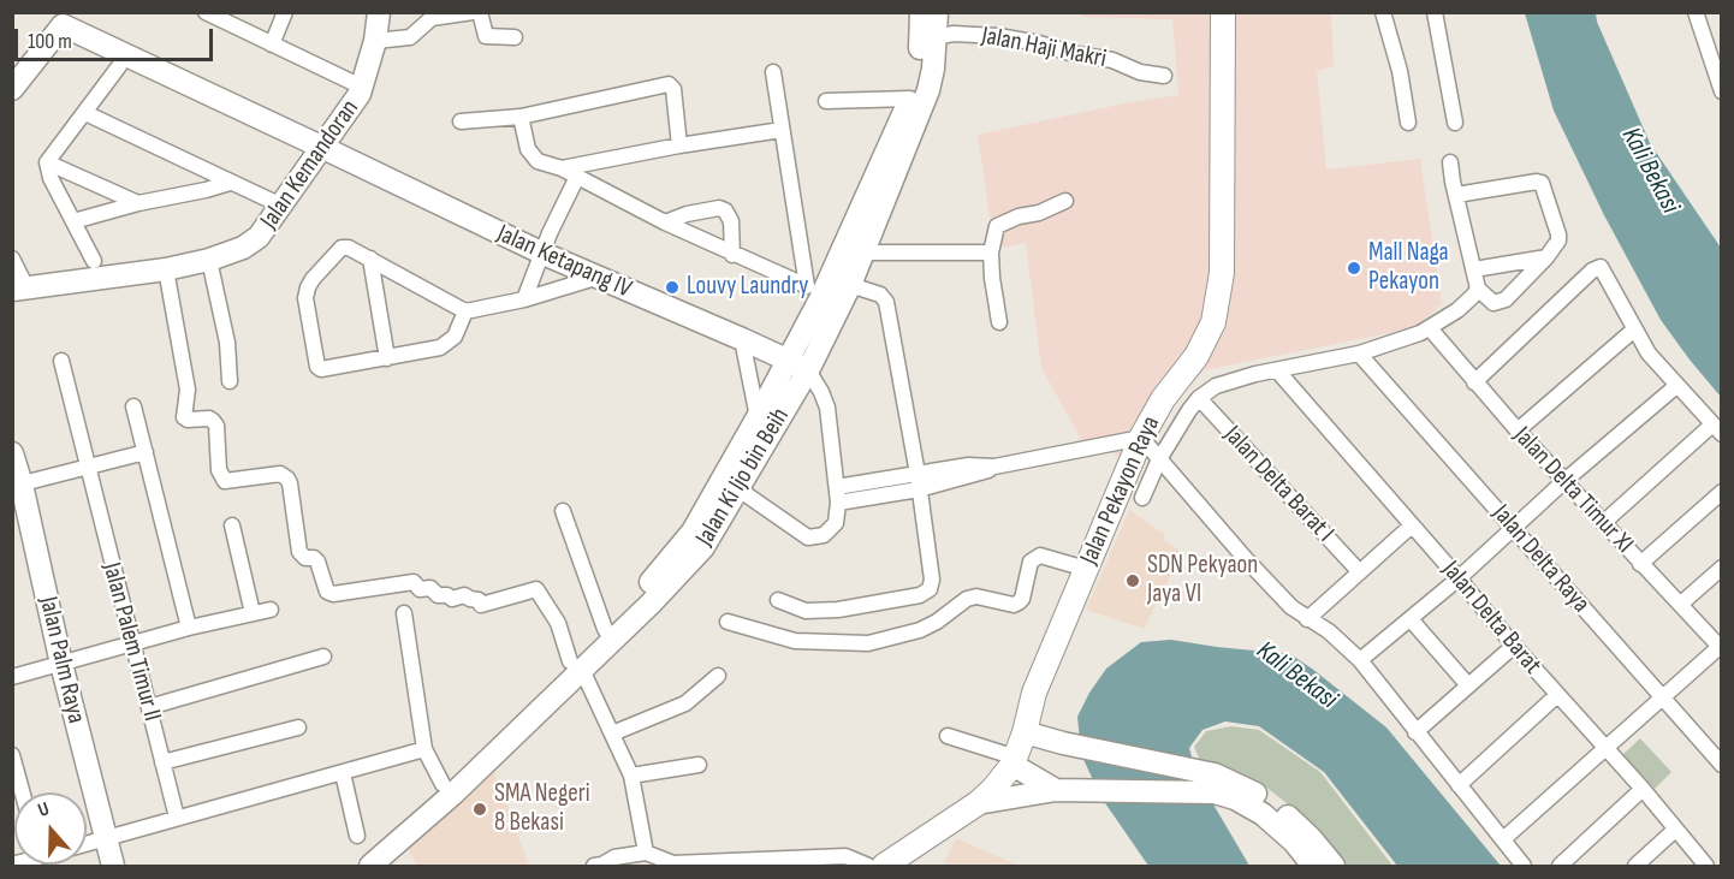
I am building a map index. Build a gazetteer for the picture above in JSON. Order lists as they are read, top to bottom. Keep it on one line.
{"streets":{"main road":["Jalan Pekayon Raya"],"street":["Jalan Haji Makri","Jalan Kemandoran","Jalan Ketapang IV","Jalan Ki Ijo bin Beih","Jalan Delta Barat I","Jalan Delta Timur XI","Jalan Delta Raya","Jalan Delta Barat","Jalan Palem Timur II","Jalan Palm Raya"]},"crossings":[["Jalan Haji Makri","Jalan Ki Ijo bin Beih"],["Jalan Kemandoran","Jalan Ketapang IV"],["Jalan Ketapang IV","Jalan Ki Ijo bin Beih"]],"water":["Kali Bekasi"],"places":["Mall Naga Pekayon","Louvy Laundry","SDN Pekyaon Jaya VI","SMA Negeri 8 Bekasi"],"scale_bar":"100 m","north":"top"}
